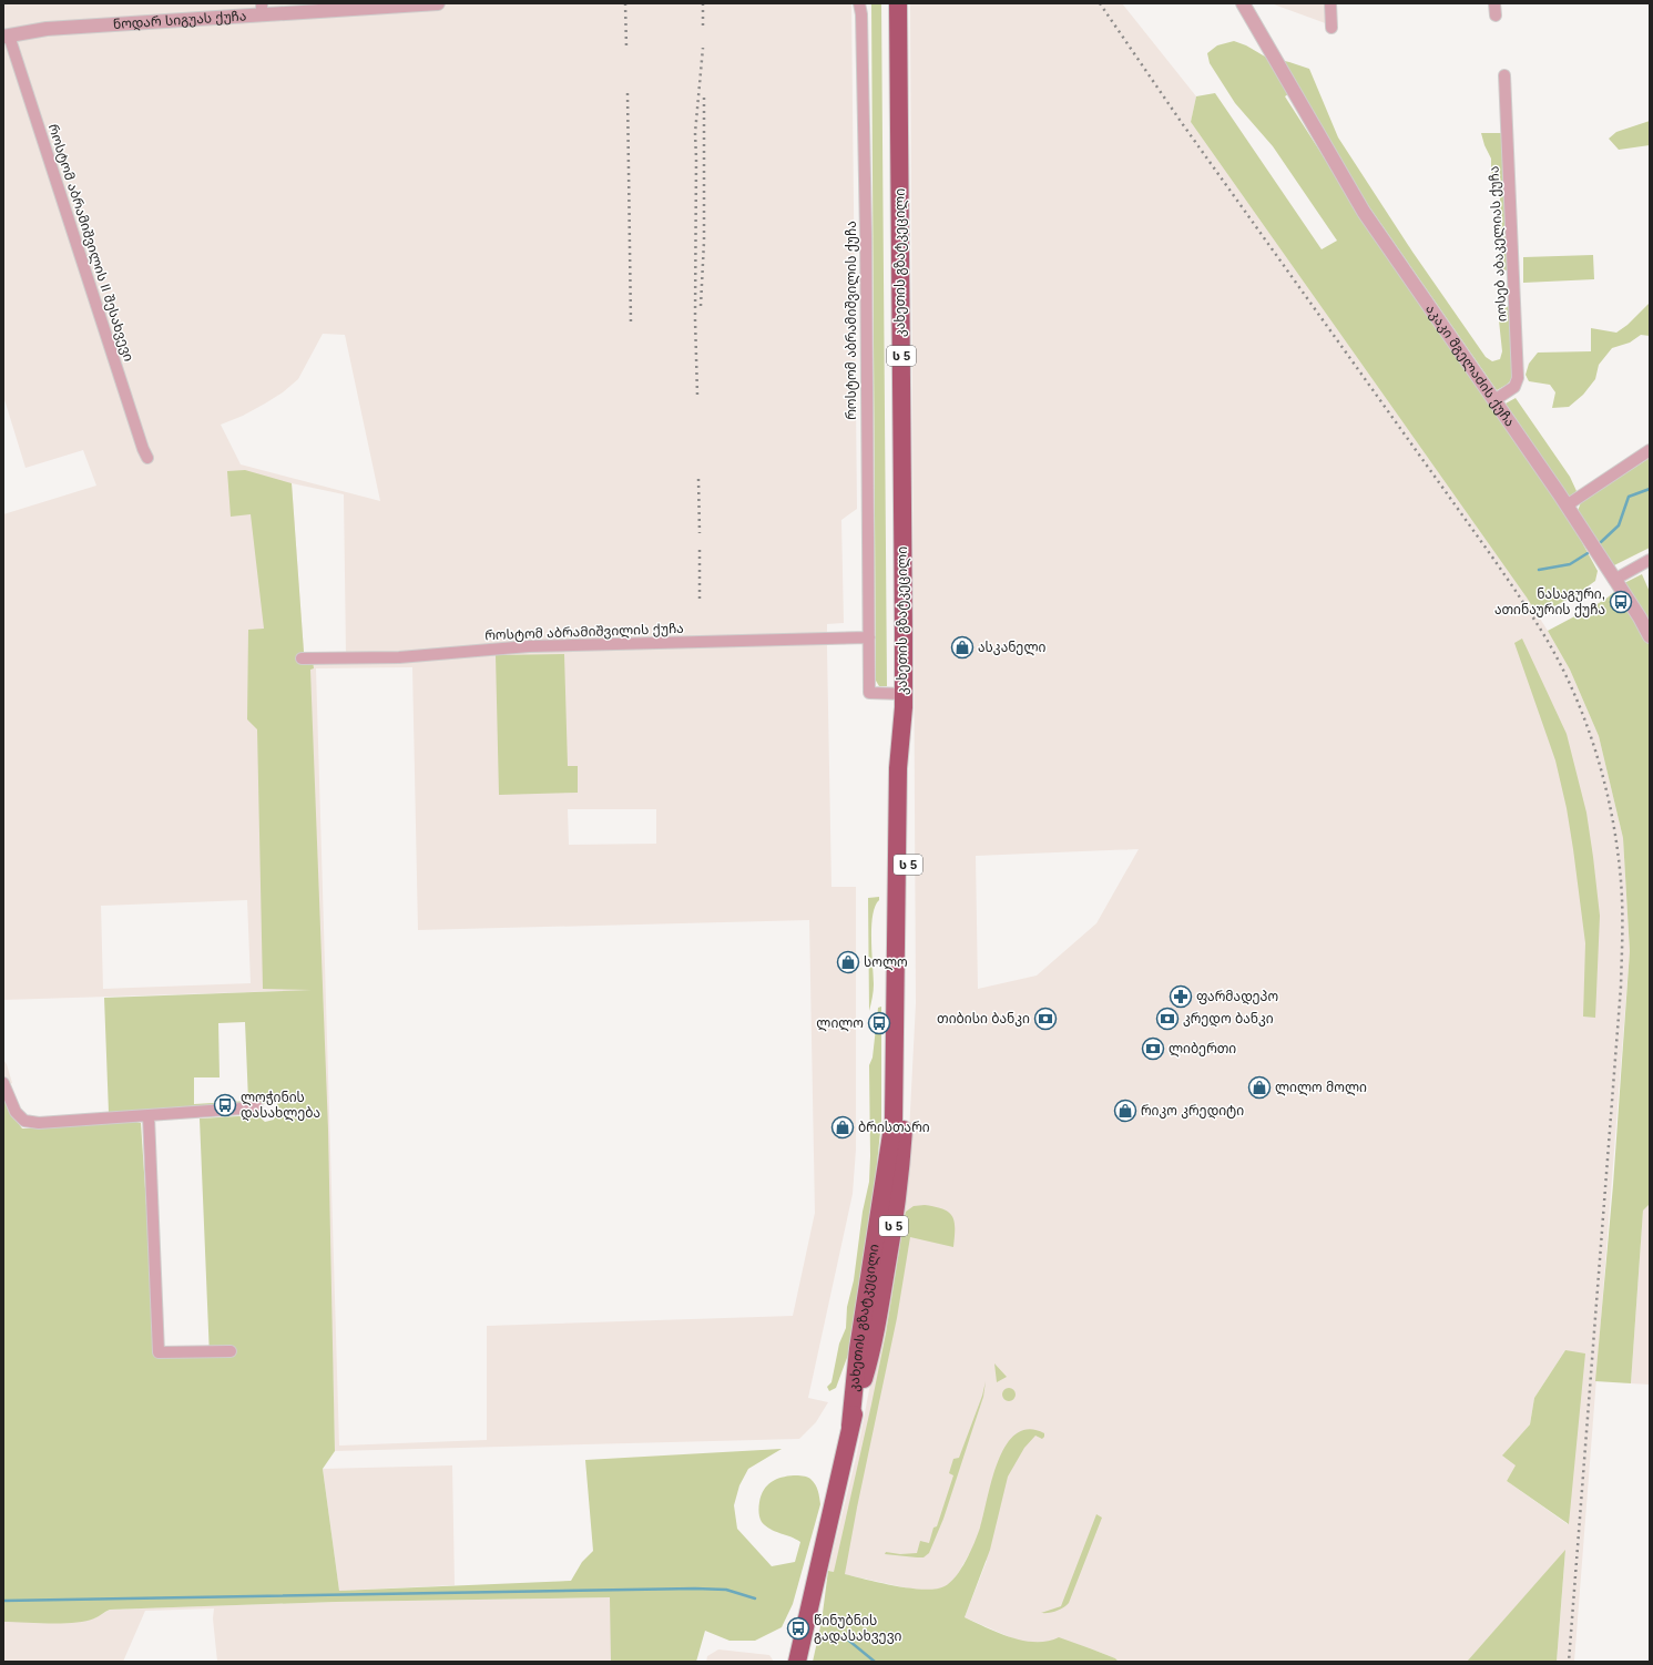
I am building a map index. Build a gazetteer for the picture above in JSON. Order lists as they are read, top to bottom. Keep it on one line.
{"streets":{"highway":["კახეთის გზატკეცილი","ს 5"],"street":["ნოდარ სიგუას ქუჩა","როსტომ აბრამიშვილის II შესახვევი","იოსებ აბაკელიას ქუჩა","როსტომ აბრამიშვილის ქუჩა","აკაკი მგელაძის ქუჩა"]},"crossings":[["ნოდარ სიგუას ქუჩა","როსტომ აბრამიშვილის II შესახვევი"],["იოსებ აბაკელიას ქუჩა","აკაკი მგელაძის ქუჩა"],["კახეთის გზატკეცილი","როსტომ აბრამიშვილის ქუჩა"]],"places":{"bus stop":["ნასაგური, ათინაურის ქუჩა","ლილო","ლოჭინის დასახლება","წინუბნის გადასახვევი"],"shop":["ასკანელი","სოლო","ლილო მოლი","რიკო კრედიტი","ბრისთარი"],"pharmacy":["ფარმადეპო"],"bank":["თიბისი ბანკი","კრედო ბანკი","ლიბერთი"]}}
